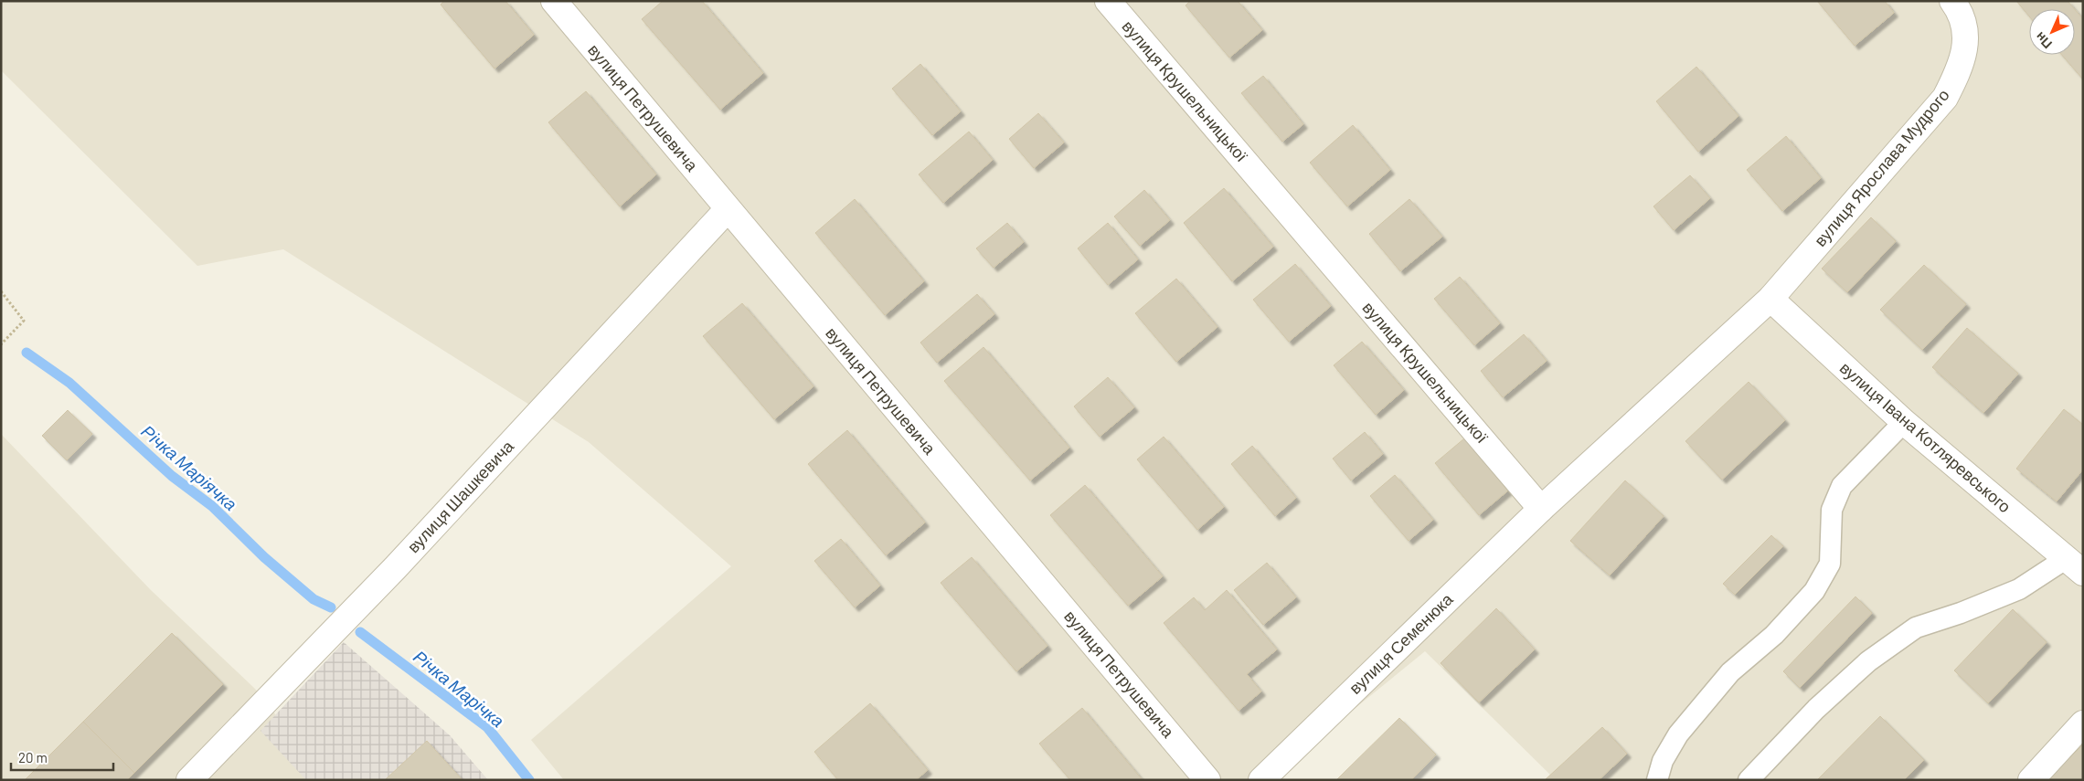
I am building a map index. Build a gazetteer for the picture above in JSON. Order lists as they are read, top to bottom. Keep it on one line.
{"streets":{"street":["вулиця Крушельницької","вулиця Петрушевича","вулиця Ярослава Мудрого","вулиця Івана Котляревського","вулиця Шашкевича","вулиця Семенюка"]},"crossings":[["вулиця Крушельницької","вулиця Семенюка"],["вулиця Петрушевича","вулиця Шашкевича"],["вулиця Ярослава Мудрого","вулиця Івана Котляревського"]],"water":["Річка Маріячка","Річка Марічка"],"scale_bar":"20 m","north":"bottom left"}
